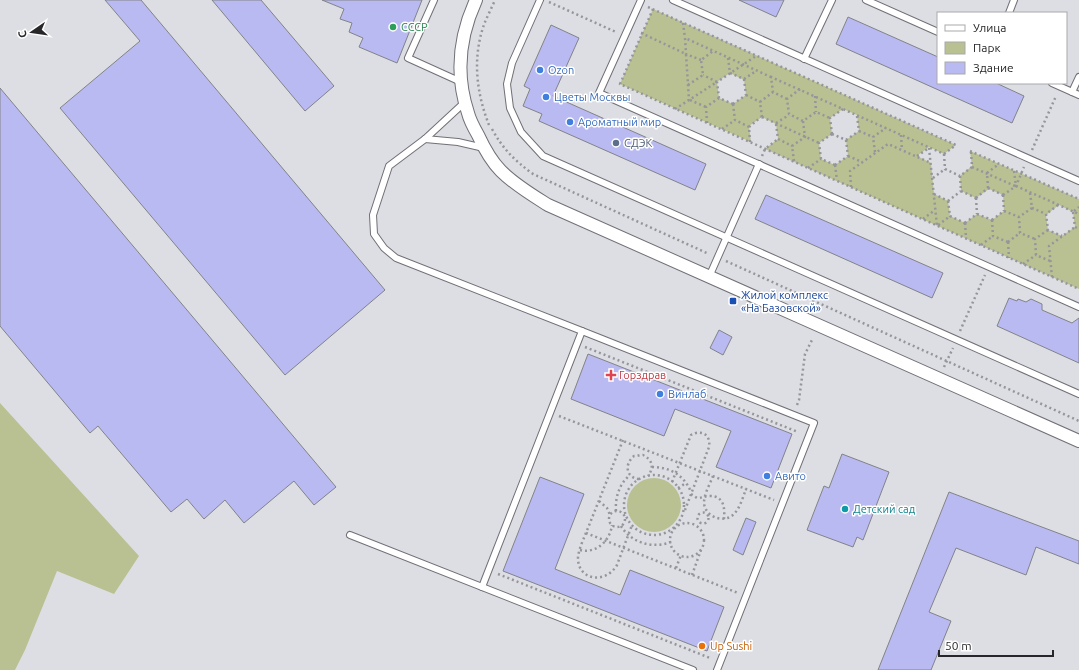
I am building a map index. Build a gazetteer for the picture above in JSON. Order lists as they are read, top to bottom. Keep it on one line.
{"places":{"other":["СССР","Ozon","Цветы Москвы","Ароматный мир","СДЭК","Винлаб","Авито","Детский сад","Up Sushi"],"transit":["Жилой комплекс «На Базовской»"],"health":["Горздрав"]},"legend":["Улица","Парк","Здание"],"scale_bar":"50 m","north":"left"}
